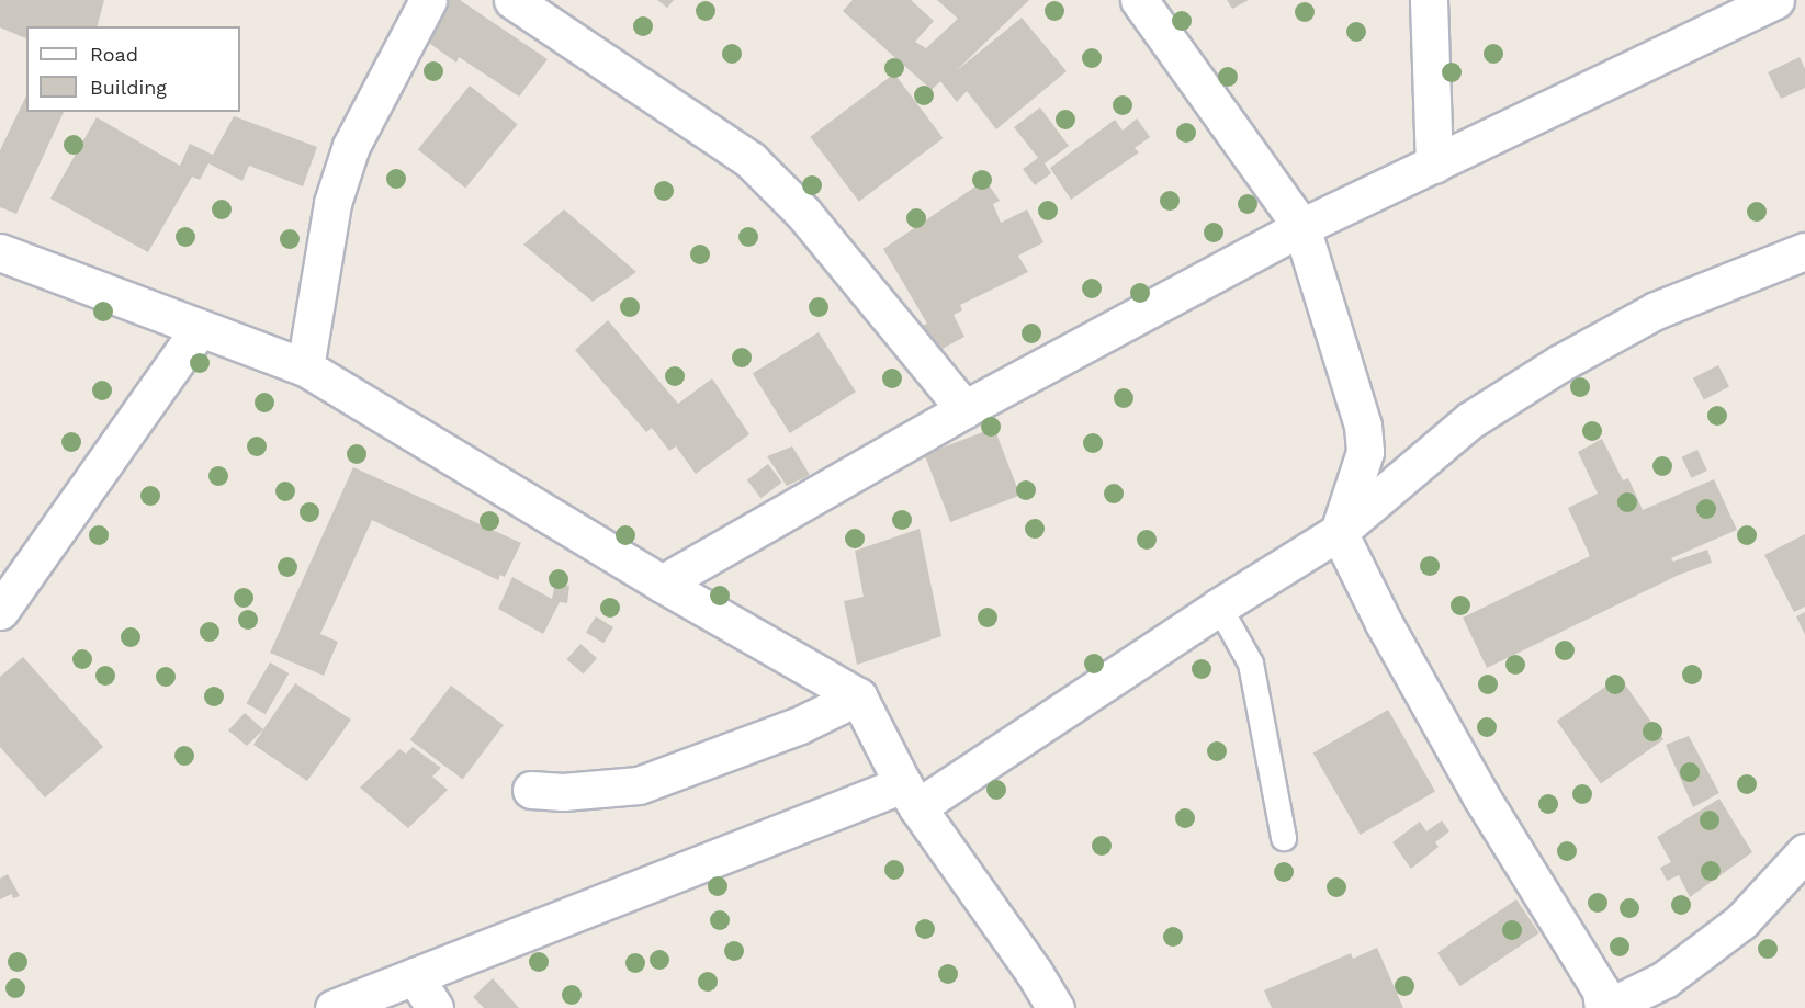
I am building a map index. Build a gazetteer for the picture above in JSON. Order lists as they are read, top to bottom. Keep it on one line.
{"legend":["Road","Building"]}
